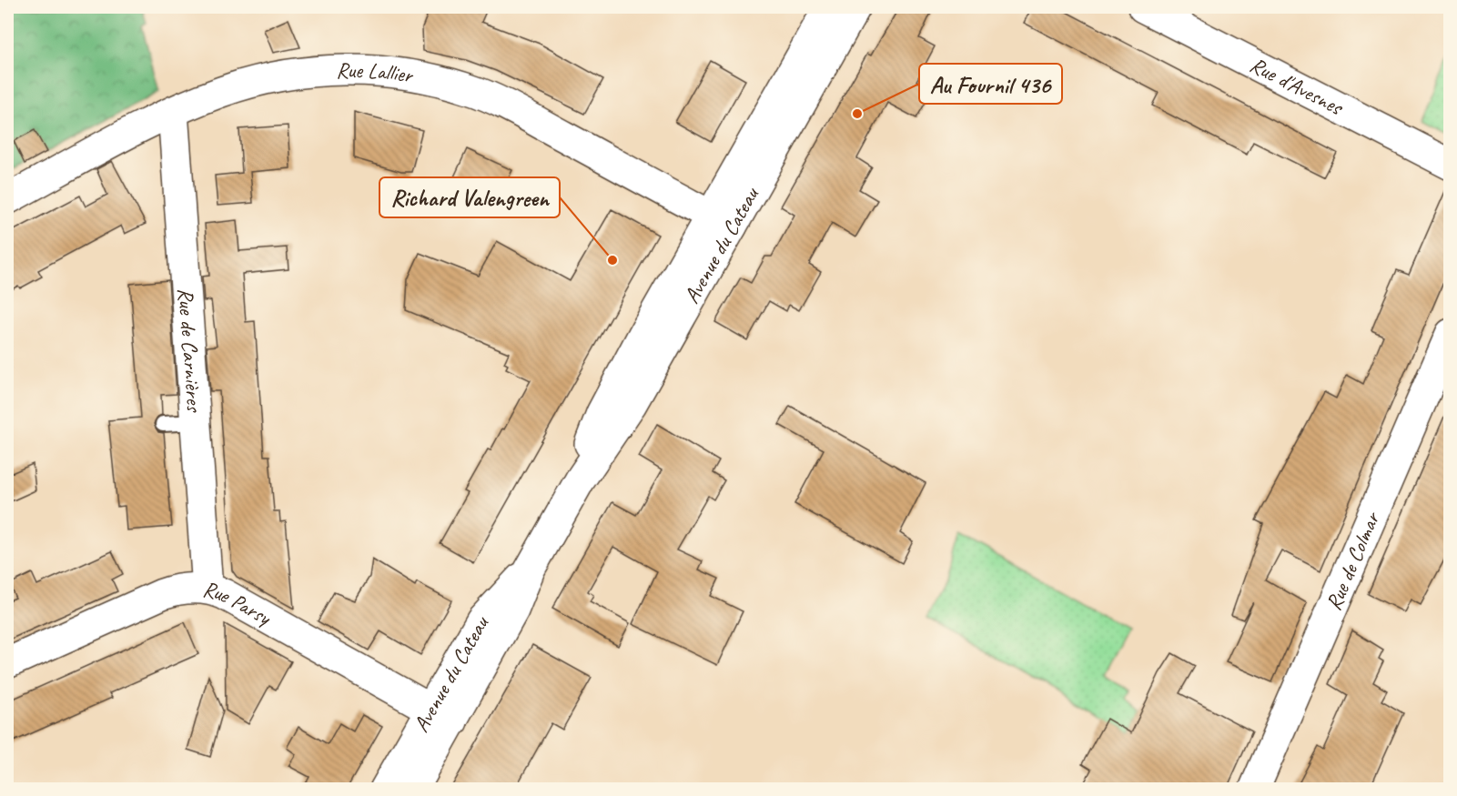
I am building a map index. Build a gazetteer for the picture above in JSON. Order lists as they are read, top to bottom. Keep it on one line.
{"streets":{"street":["Rue Lallier","Rue d'Avesnes","Avenue du Cateau","Rue de Carnières","Rue de Colmar","Rue Parsy"]},"crossings":[["Rue Lallier","Avenue du Cateau"],["Rue Lallier","Rue de Carnières"],["Avenue du Cateau","Rue Parsy"],["Rue de Carnières","Rue Parsy"]],"places":["Au Fournil 436","Richard Valengreen"]}
